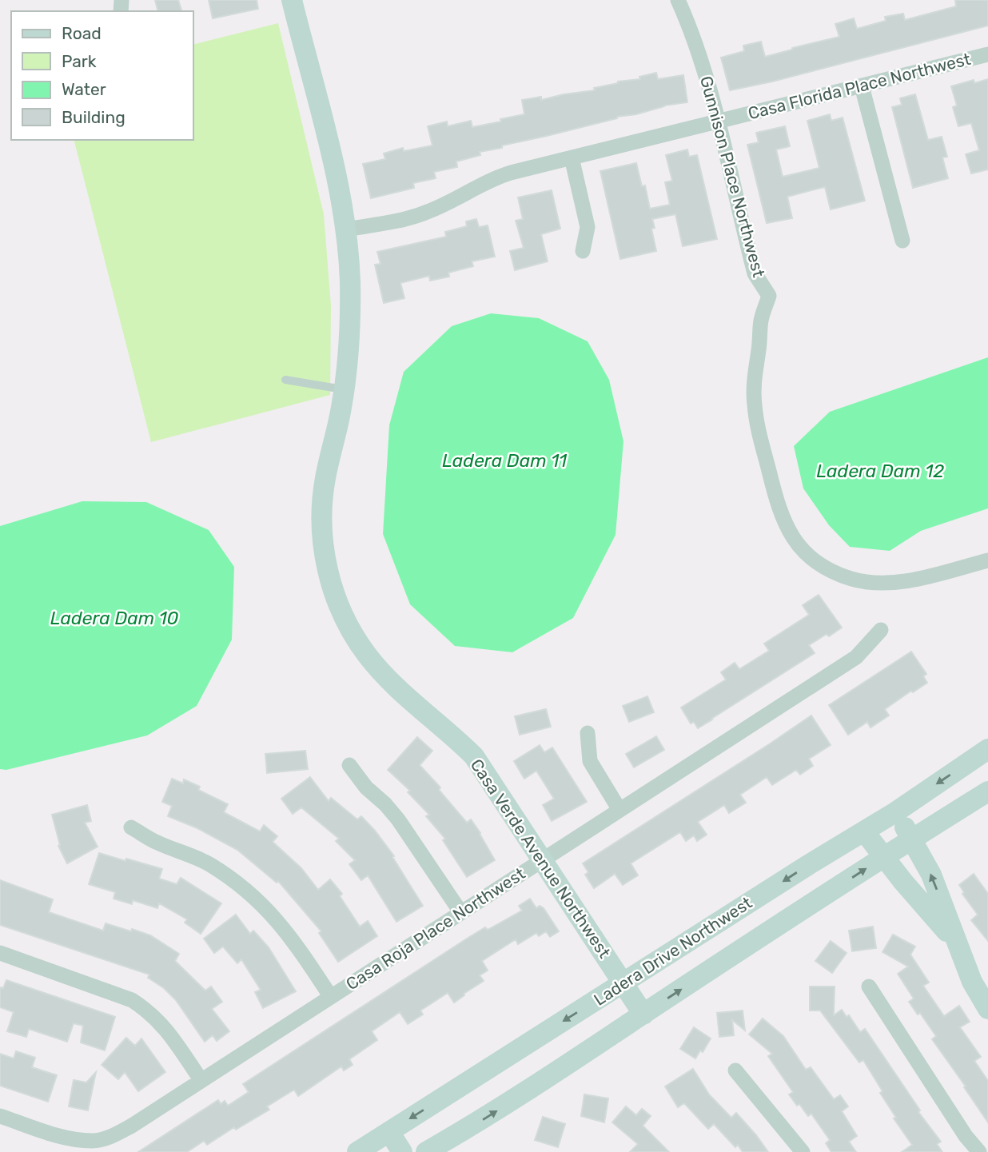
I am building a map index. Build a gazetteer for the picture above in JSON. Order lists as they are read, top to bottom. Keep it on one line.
{"streets":{"street":["Casa Florida Place Northwest","Gunnison Place Northwest","Casa Verde Avenue Northwest","Casa Roja Place Northwest","Ladera Drive Northwest"]},"crossings":[["Casa Florida Place Northwest","Gunnison Place Northwest"],["Casa Florida Place Northwest","Casa Verde Avenue Northwest"],["Casa Verde Avenue Northwest","Casa Roja Place Northwest"],["Casa Verde Avenue Northwest","Ladera Drive Northwest"]],"water":["Ladera Dam 11","Ladera Dam 12","Ladera Dam 10"],"legend":["Road","Park","Water","Building"]}
